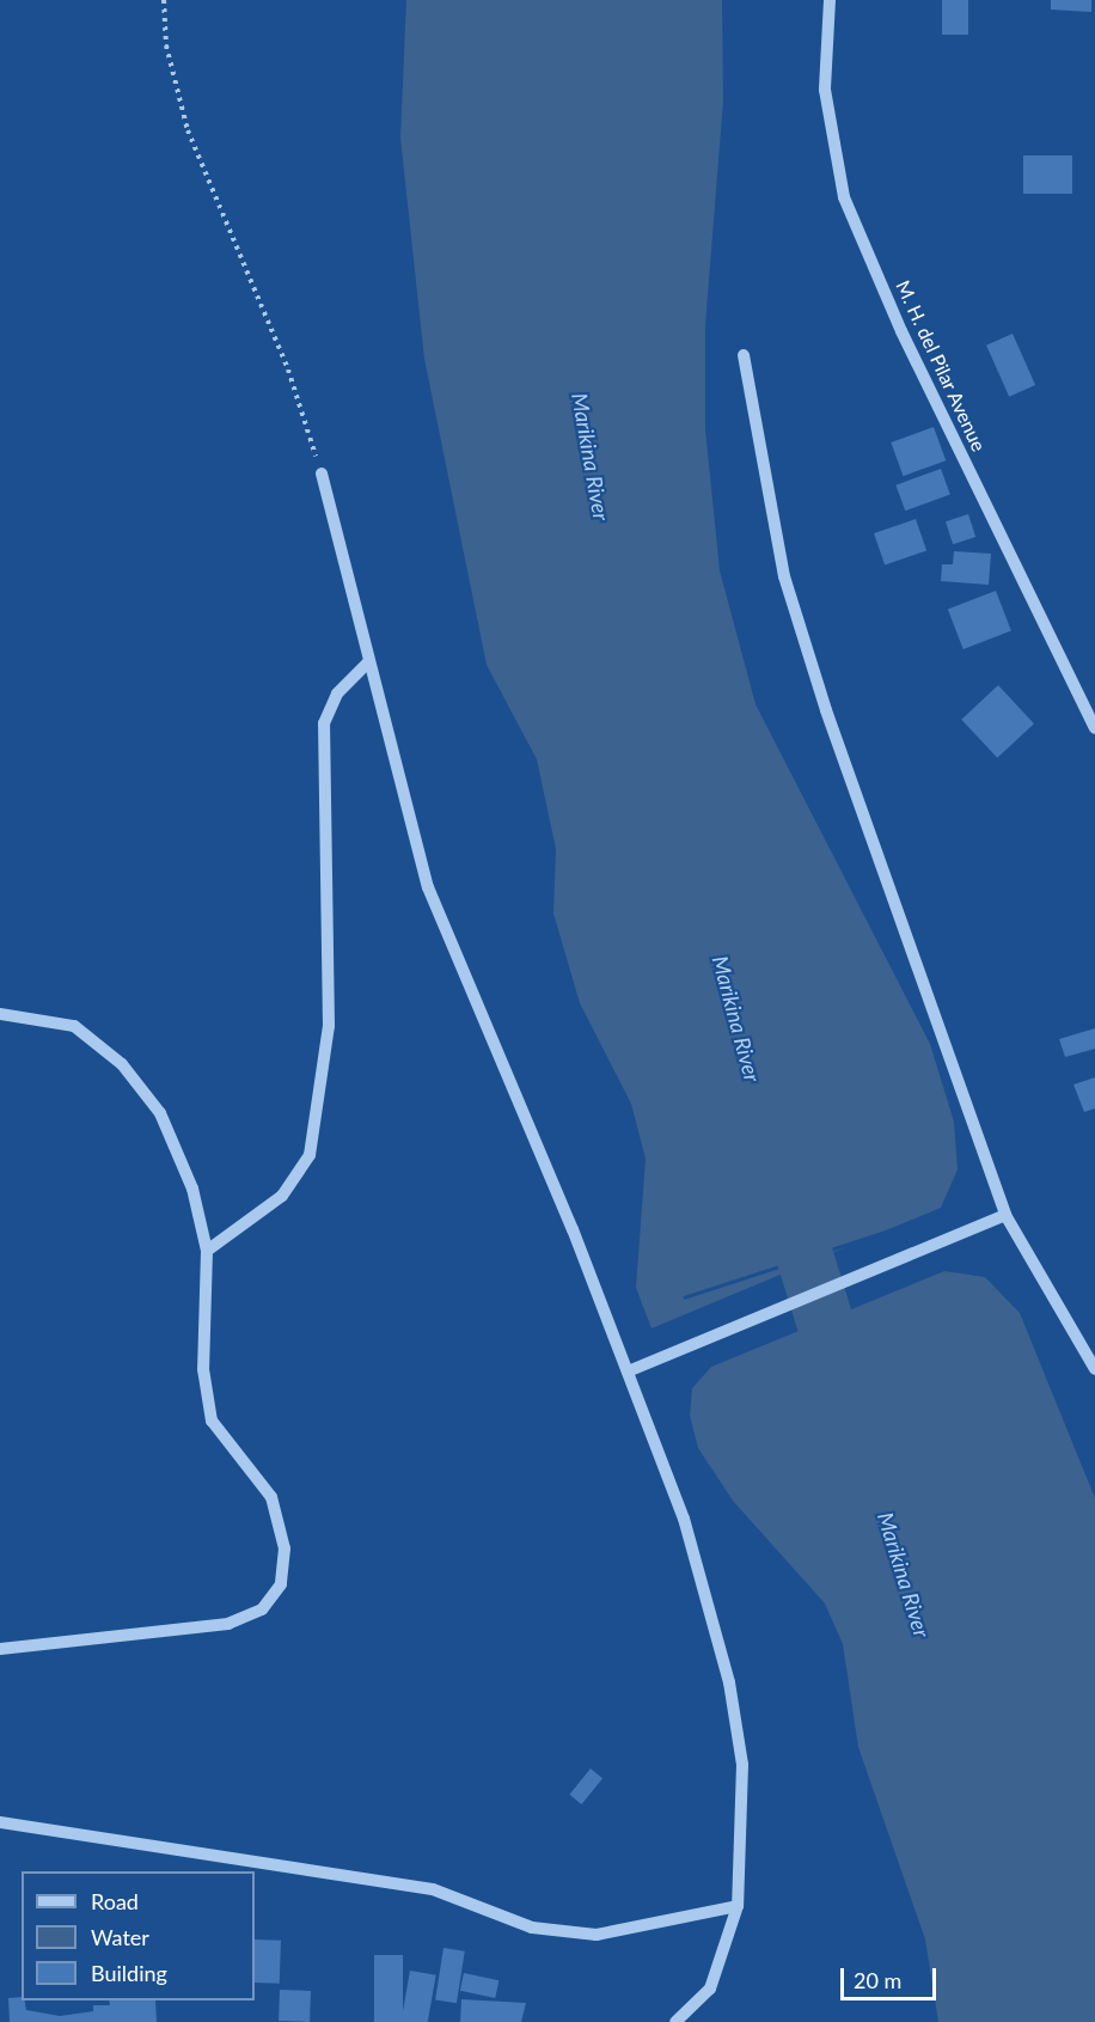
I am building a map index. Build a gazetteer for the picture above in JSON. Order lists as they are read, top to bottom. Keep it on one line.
{"streets":{"street":["M. H. del Pilar Avenue"]},"water":["Marikina River"],"legend":["Road","Water","Building"],"scale_bar":"20 m"}
